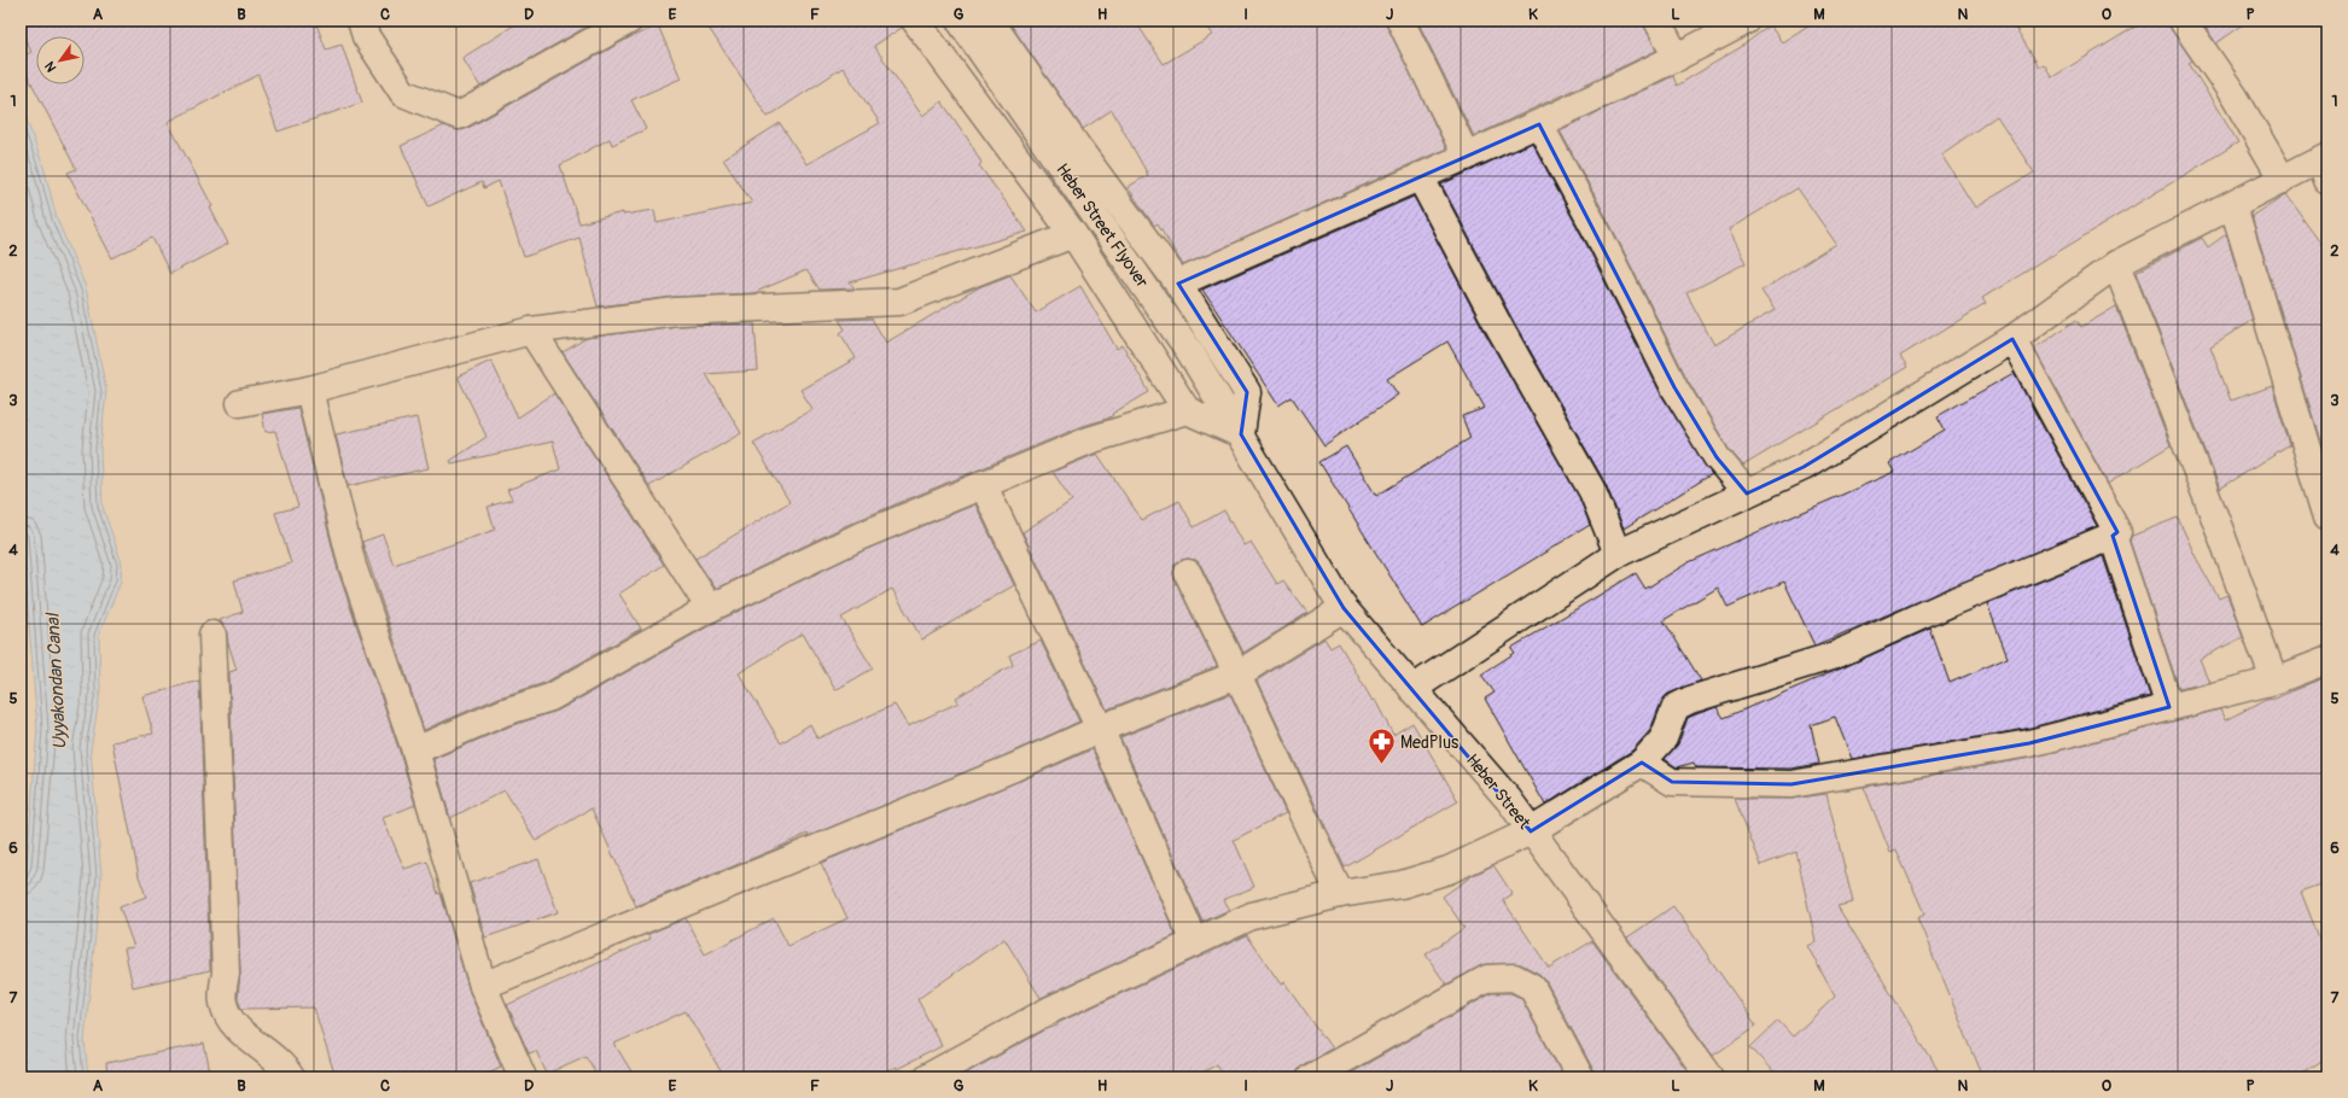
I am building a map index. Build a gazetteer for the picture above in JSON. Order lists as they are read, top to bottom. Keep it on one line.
{"streets":{"street":["Heber Street Flyover","Heber Street"]},"crossings":[["Heber Street Flyover","Heber Street"]],"water":["Uyyakondan Canal"],"places":{"pharmacy":["MedPlus"]},"north":"bottom left","grid":{"columns":["A","B","C","D","E","F","G","H","I","J","K","L","M","N","O","P"],"rows":["1","2","3","4","5","6","7"]}}
